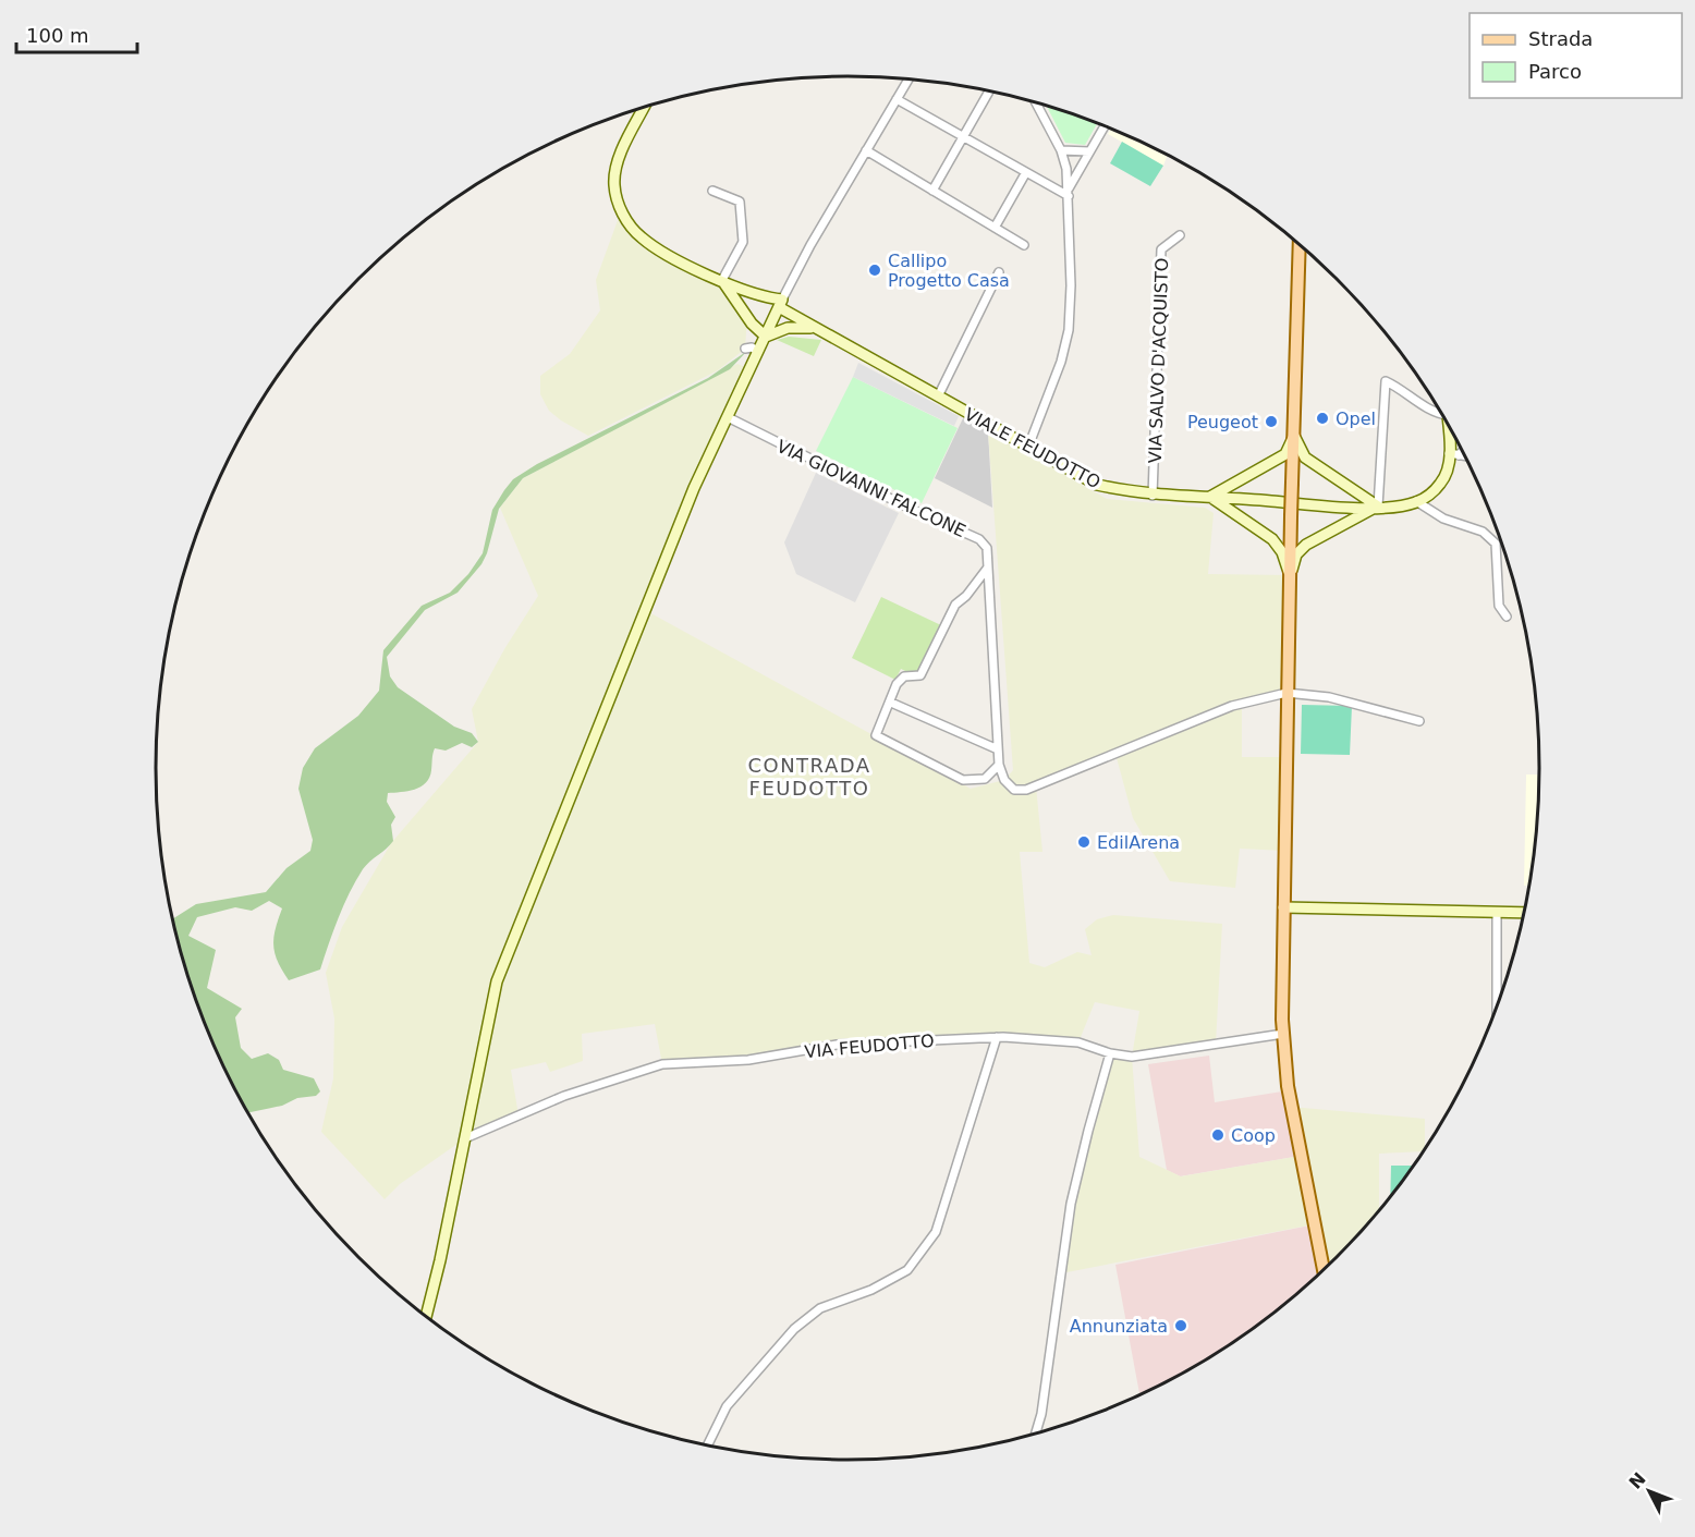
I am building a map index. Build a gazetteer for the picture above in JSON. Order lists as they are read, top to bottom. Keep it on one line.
{"streets":{"street":["VIA SALVO D'ACQUISTO","VIALE FEUDOTTO","VIA GIOVANNI FALCONE","VIA FEUDOTTO"]},"crossings":[["VIA SALVO D'ACQUISTO","VIALE FEUDOTTO"]],"districts":["CONTRADA FEUDOTTO"],"places":["Callipo Progetto Casa","Opel","Peugeot","EdilArena","Coop","Annunziata"],"legend":["Strada","Parco"],"scale_bar":"100 m","north":"top left"}
